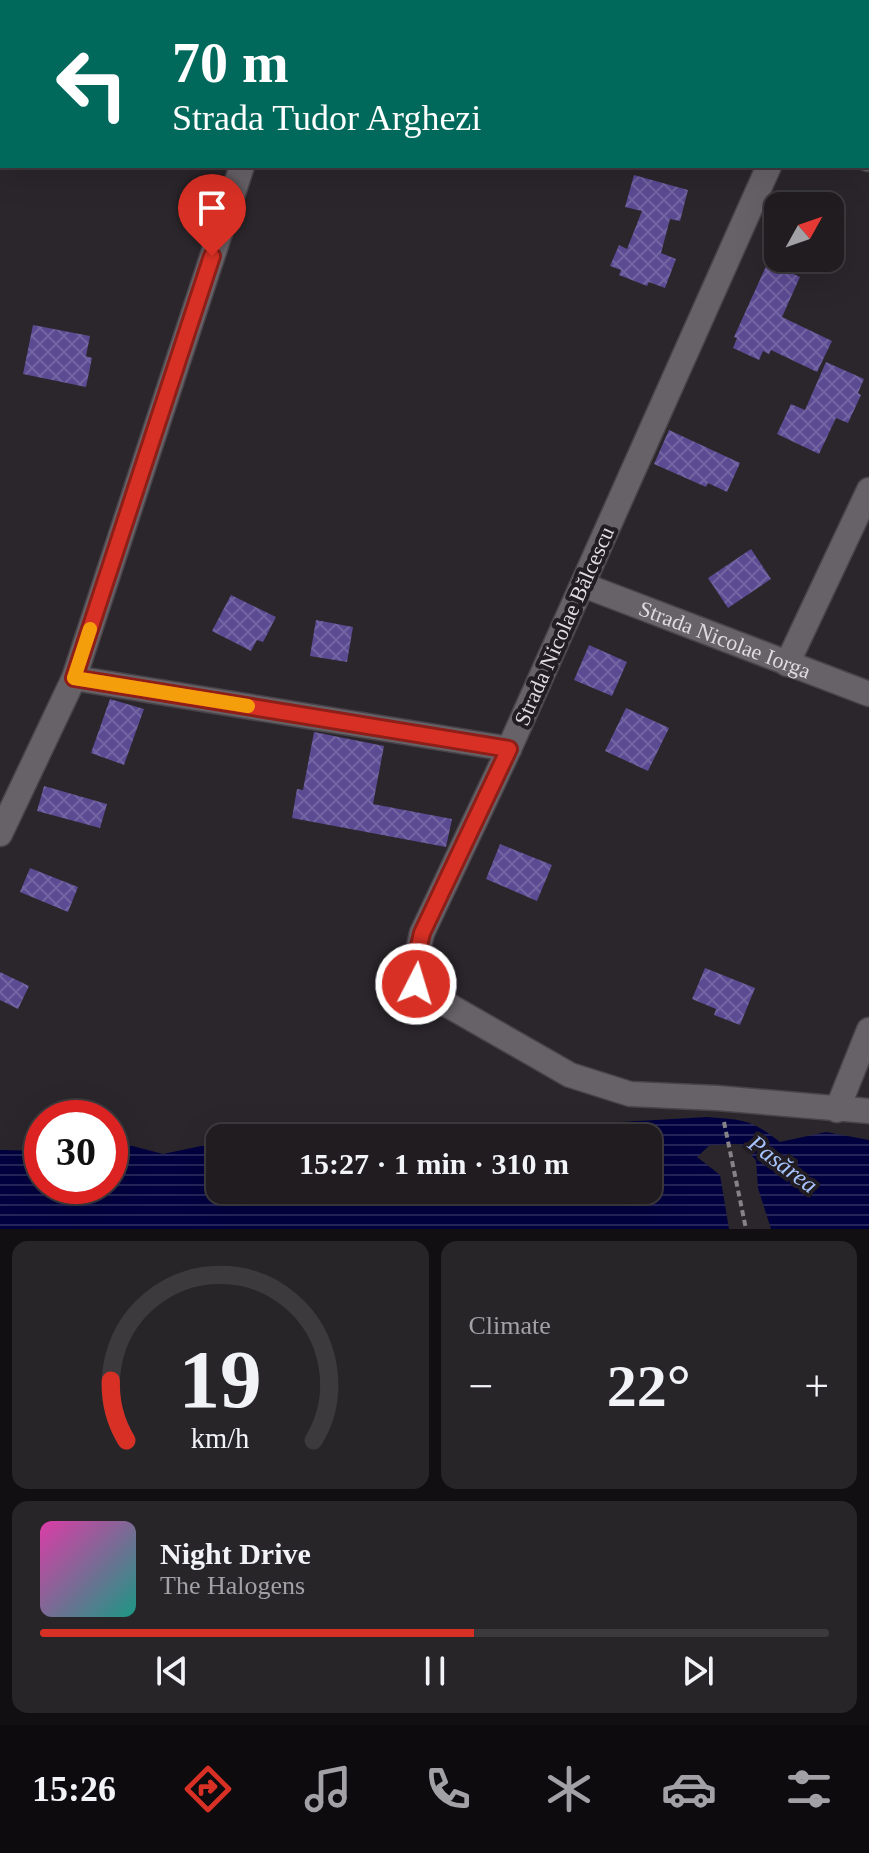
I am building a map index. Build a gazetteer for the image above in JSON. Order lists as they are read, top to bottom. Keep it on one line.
{"streets":{"street":["Strada Nicolae Bălcescu","Strada Nicolae Iorga"]},"crossings":[["Strada Nicolae Bălcescu","Strada Nicolae Iorga"]],"water":["Pasărea"],"north":"top right","page":{"turn":["70 m","Strada Tudor Arghezi"],"limit":"30","trip":"15:27 · 1 min · 310 m","tile":"Climate","heat":["−","22°","+"],"song":["Night Drive","The Halogens"],"tabs":"15:26","gauge":["19","km/h"]}}
